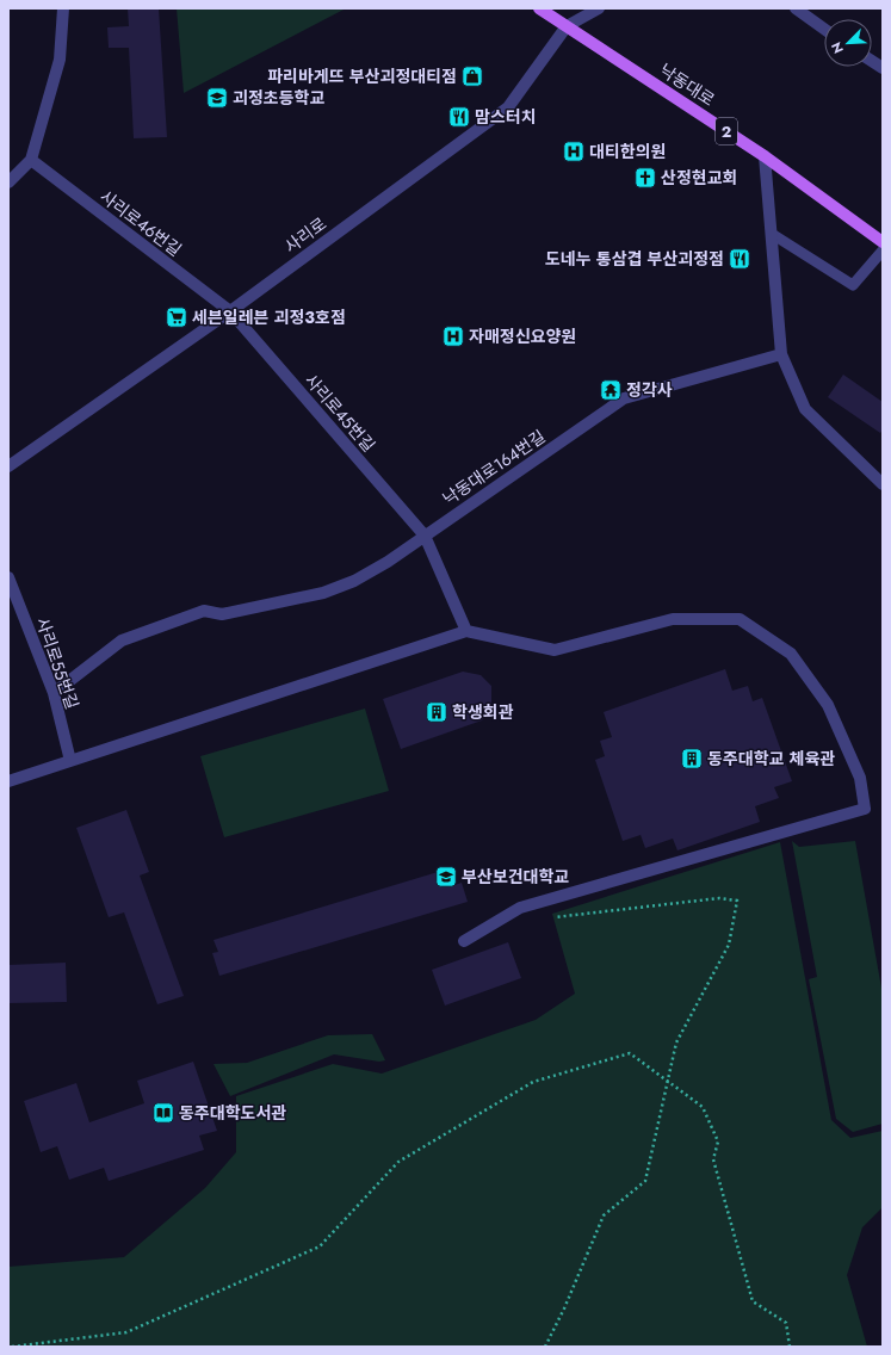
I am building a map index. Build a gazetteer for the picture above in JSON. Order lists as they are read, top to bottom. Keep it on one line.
{"streets":{"main road":["낙동대로","2"],"street":["사리로46번길","사리로","사리로45번길","낙동대로164번길","사리로55번길"]},"crossings":[["낙동대로","사리로"],["사리로46번길","사리로"],["사리로46번길","사리로45번길"],["사리로","사리로45번길"],["사리로45번길","낙동대로164번길"],["낙동대로164번길","사리로55번길"]],"places":{"shop":["파리바게뜨 부산괴정대티점"],"school or university":["괴정초등학교","부산보건대학교"],"restaurant":["맘스터치","도네누 통삼겹 부산괴정점"],"hospital":["대티한의원","자매정신요양원"],"church":["산정현교회"],"supermarket":["세븐일레븐 괴정3호점"],"temple":["정각사"],"building":["학생회관","동주대학교 체육관"],"library":["동주대학도서관"]},"north":"bottom left"}
